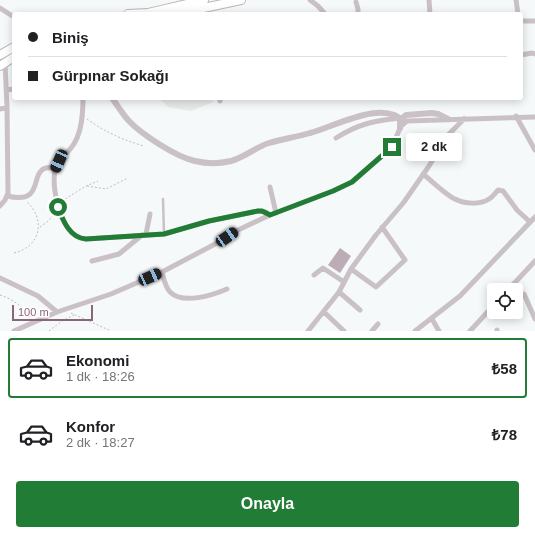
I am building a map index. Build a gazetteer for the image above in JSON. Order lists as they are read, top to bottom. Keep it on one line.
{"scale_bar":"100 m","page":{"banner":["Biniş","Gürpınar Sokağı"],"bubble":"2 dk","scale":"100 m","list":[{"name":"Ekonomi","note":"1 dk · 18:26","value":"₺58"},{"name":"Konfor","note":"2 dk · 18:27","value":"₺78"}],"buttons":"Onayla"}}
